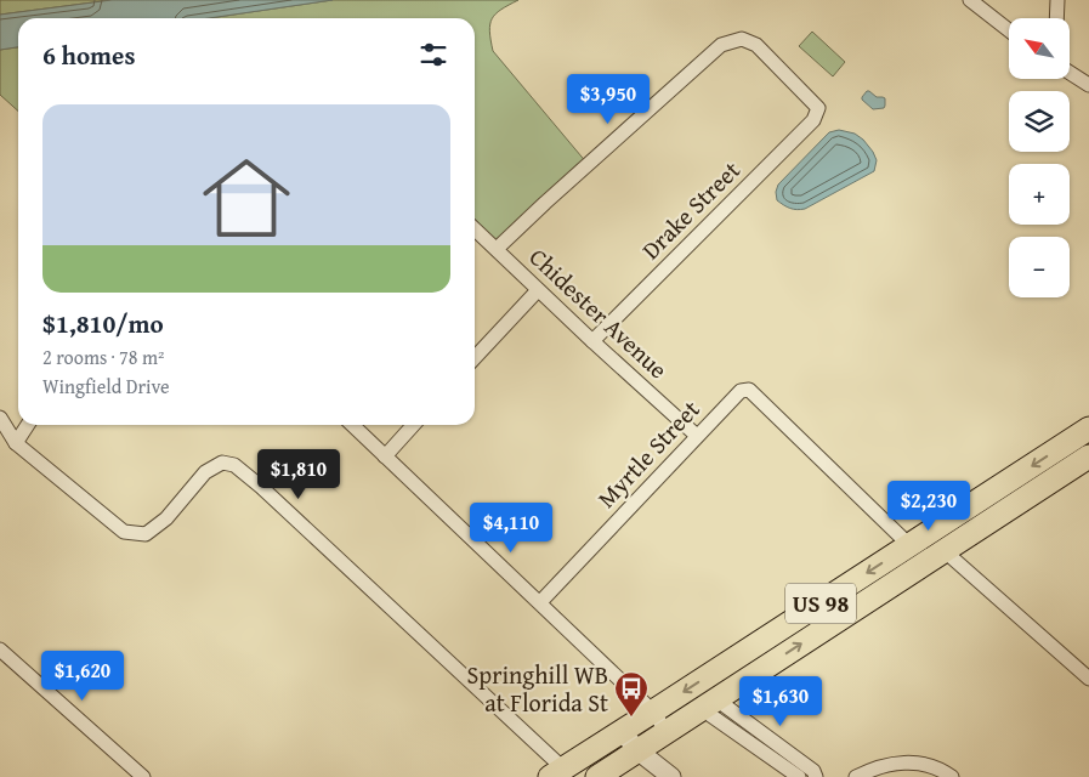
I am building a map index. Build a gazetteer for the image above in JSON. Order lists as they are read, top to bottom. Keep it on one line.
{"streets":{"main road":["US 98"],"street":["Drake Street","Chidester Avenue","Myrtle Street"]},"crossings":[["Drake Street","Chidester Avenue"],["Chidester Avenue","Myrtle Street"],["Myrtle Street","US 98"]],"places":{"bus stop":["Springhill WB at Florida St"]},"north":"top left","page":{"map_buttons":["+","−"],"heading":"6 homes","price":["$3,950","$1,810","$2,230","$4,110","$1,620","$1,630"],"list":[{"name":"$1,810/mo","note":"2 rooms · 78 m² · Wingfield Drive"}]}}
